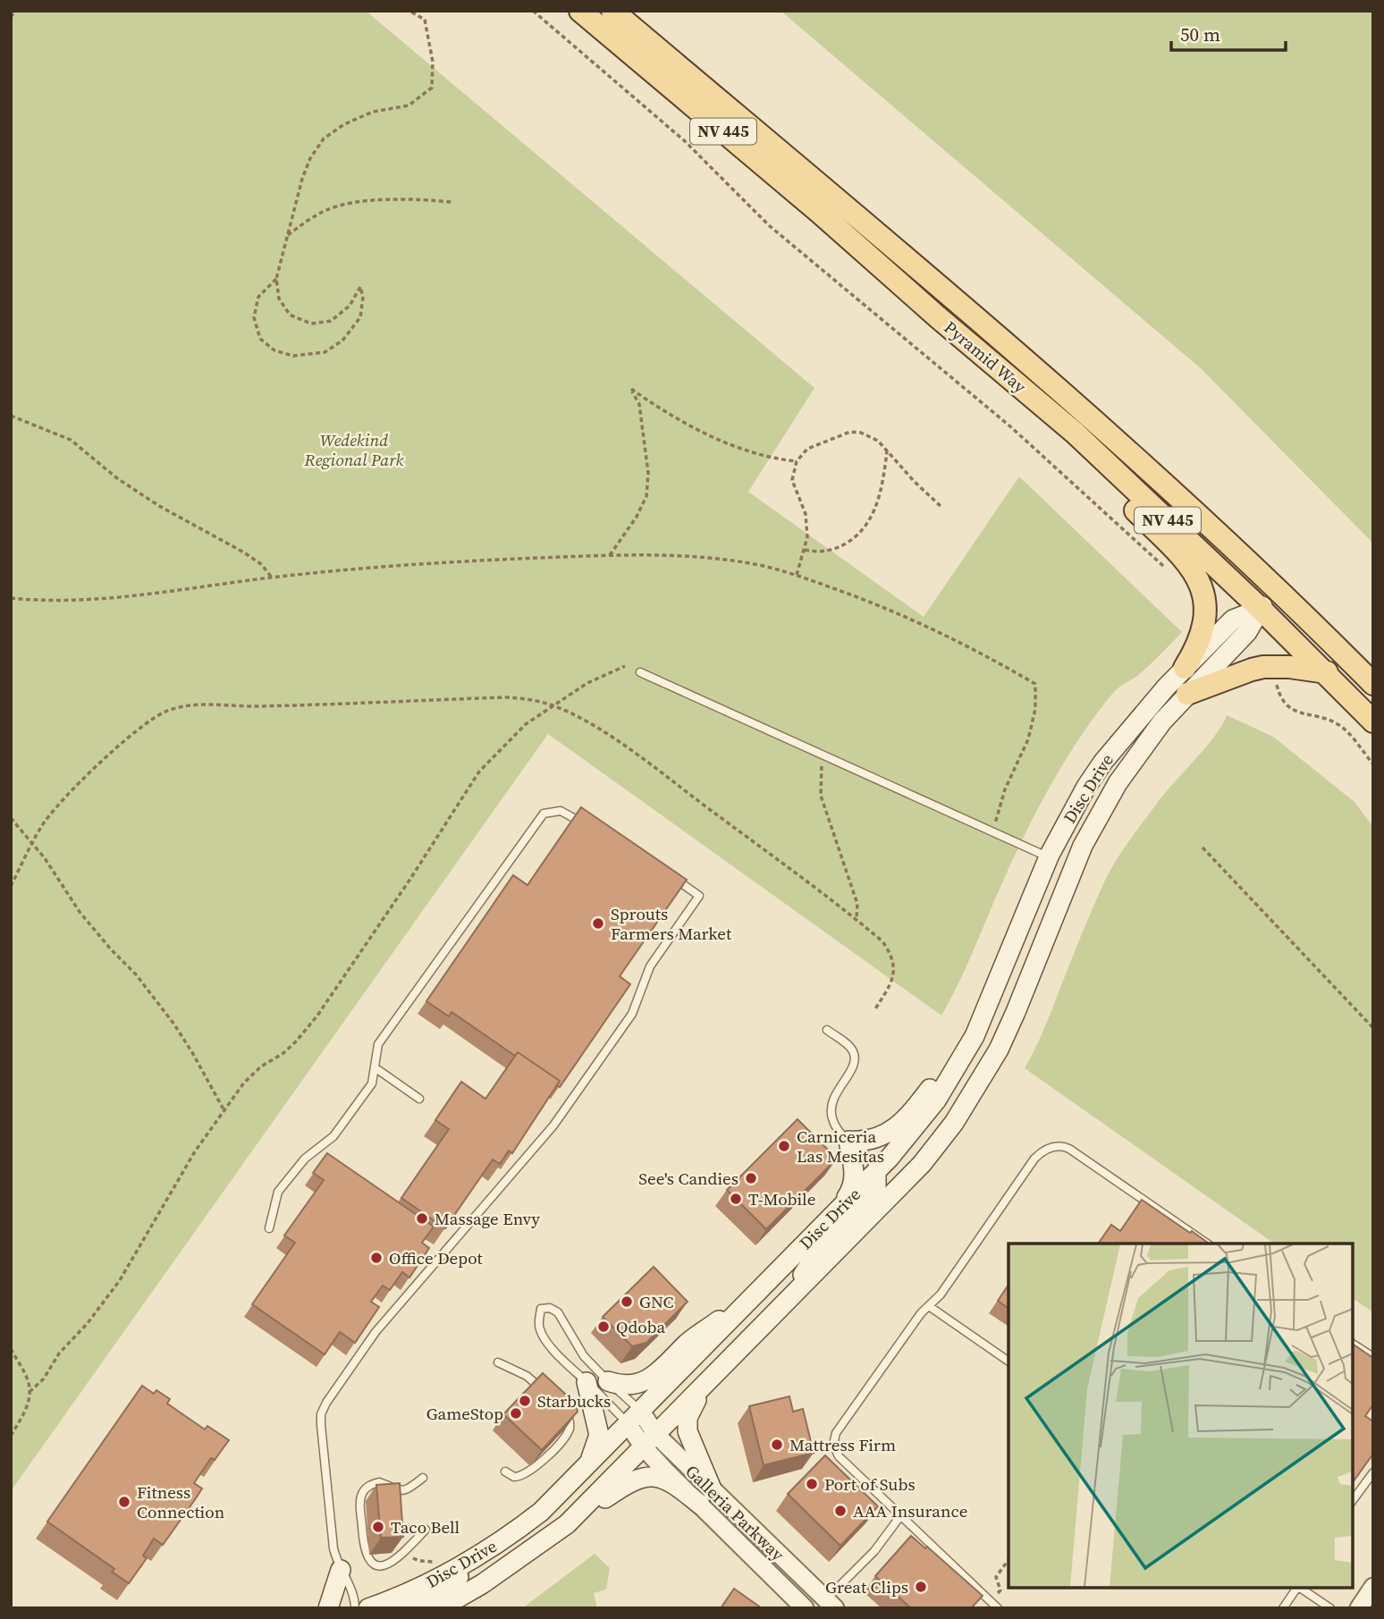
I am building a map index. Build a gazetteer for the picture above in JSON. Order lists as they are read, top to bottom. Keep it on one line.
{"streets":{"main road":["NV 445","Pyramid Way","Disc Drive"],"street":["Galleria Parkway"]},"crossings":[["Pyramid Way","Disc Drive"],["Disc Drive","Galleria Parkway"]],"parks":["Wedekind Regional Park"],"places":["Sprouts Farmers Market","Carniceria Las Mesitas","See's Candies","T-Mobile","Massage Envy","Office Depot","GNC","Qdoba","Starbucks","GameStop","Mattress Firm","Port of Subs","Fitness Connection","AAA Insurance","Taco Bell","Great Clips"],"scale_bar":"50 m"}
